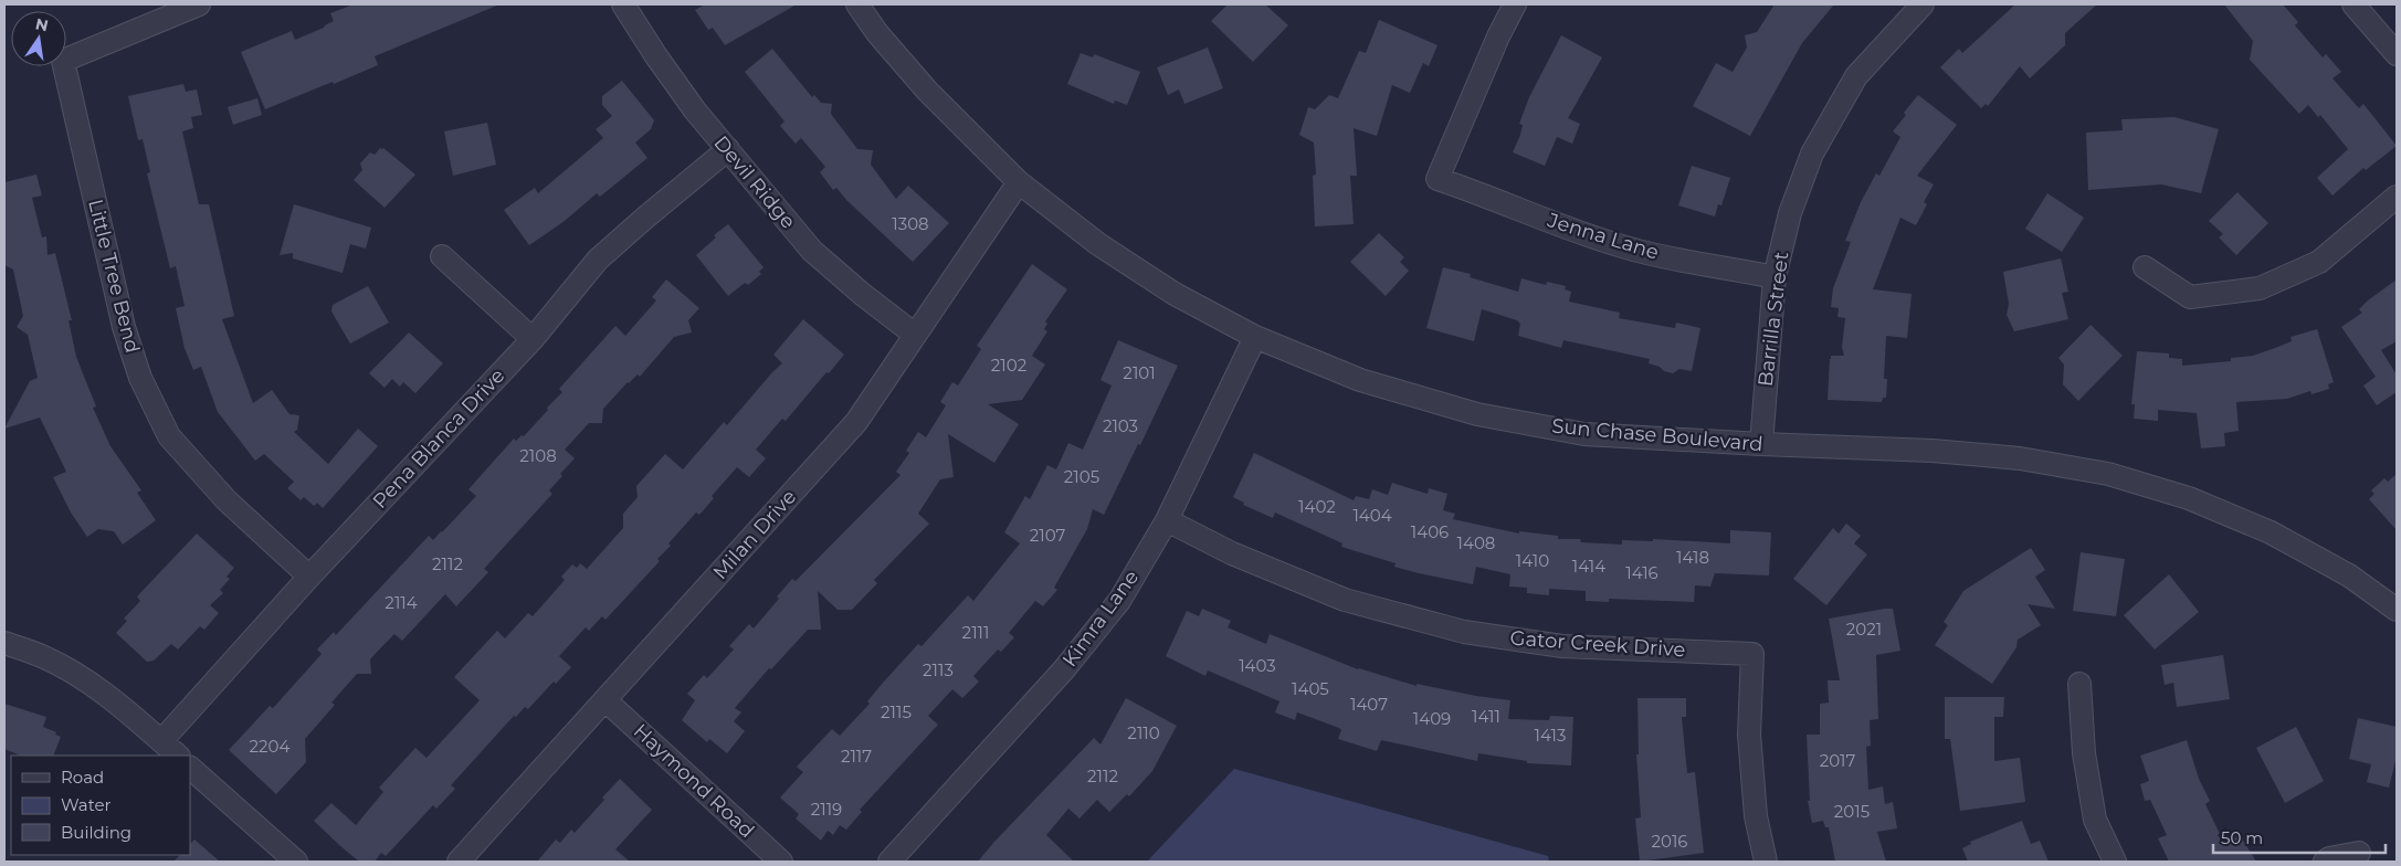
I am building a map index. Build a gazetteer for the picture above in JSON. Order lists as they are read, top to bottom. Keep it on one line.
{"streets":{"street":["Devil Ridge","Jenna Lane","Little Tree Bend","Barrilla Street","Sun Chase Boulevard","Pena Blanca Drive","Milan Drive","Kimra Lane","Gator Creek Drive","Haymond Road"]},"crossings":[["Devil Ridge","Pena Blanca Drive"],["Devil Ridge","Milan Drive"],["Jenna Lane","Barrilla Street"],["Little Tree Bend","Pena Blanca Drive"],["Barrilla Street","Sun Chase Boulevard"],["Sun Chase Boulevard","Milan Drive"],["Sun Chase Boulevard","Kimra Lane"],["Milan Drive","Haymond Road"],["Kimra Lane","Gator Creek Drive"]],"house_numbers":["1308","2102","2101","2103","2108","2105","1402","1404","1406","2107","1408","1418","1410","2112","1414","1416","2114","2021","2111","1403","2113","1405","1407","2115","1411","1409","2110","1413","2204","2117","2017","2112","2119","2015","2016"],"legend":["Road","Water","Building"],"scale_bar":"50 m","north":"top"}
